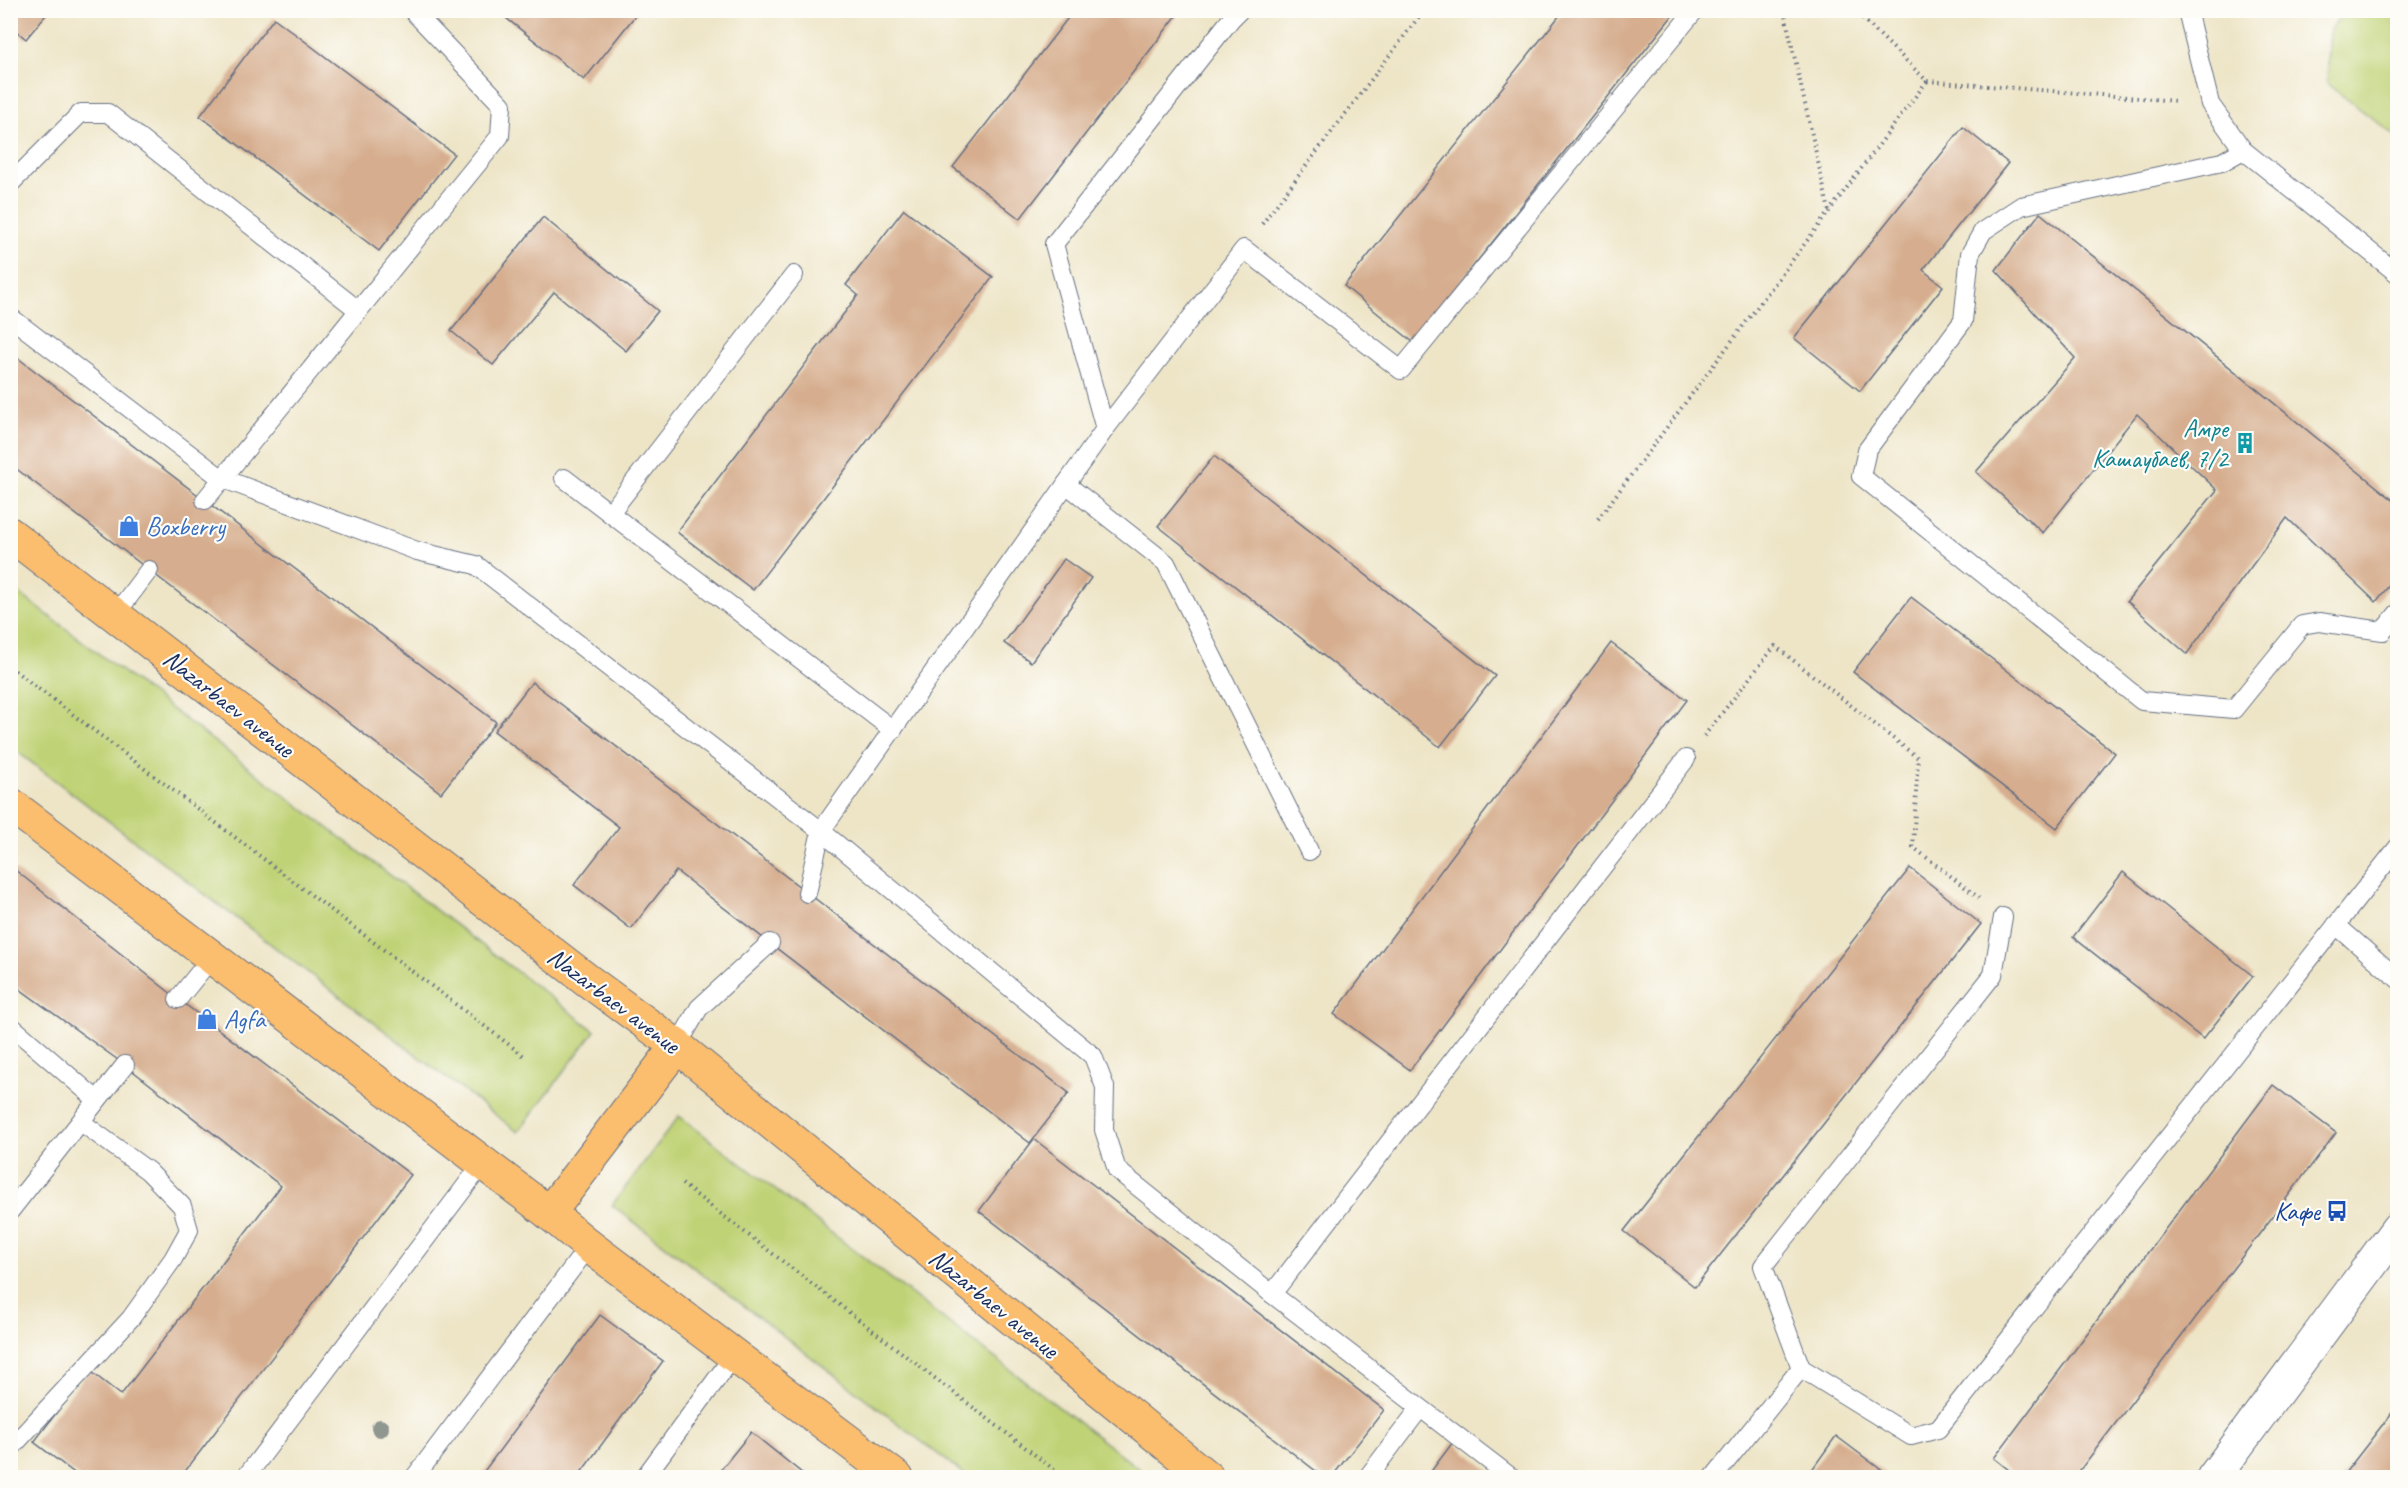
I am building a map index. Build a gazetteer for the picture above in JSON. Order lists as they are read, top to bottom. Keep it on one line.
{"streets":{"main road":["Nazarbaev avenue"]},"places":{"building":["Амре Кашаубаев, 7/2"],"shop":["Boxberry","Agfa"],"bus stop":["Кафе"]}}
